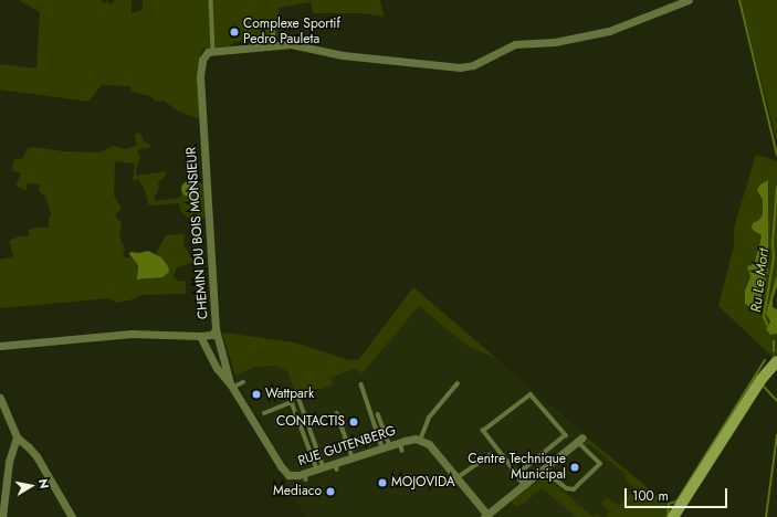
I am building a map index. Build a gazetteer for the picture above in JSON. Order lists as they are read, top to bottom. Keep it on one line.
{"streets":{"street":["CHEMIN DU BOIS MONSIEUR","RUE GUTENBERG"]},"crossings":[["CHEMIN DU BOIS MONSIEUR","RUE GUTENBERG"]],"water":["Ru Le Mort"],"places":["Complexe Sportif Pedro Pauleta","Wattpark","CONTACTIS","Centre Technique Municipal","MOJOVIDA","Mediaco"],"scale_bar":"100 m","north":"right"}
